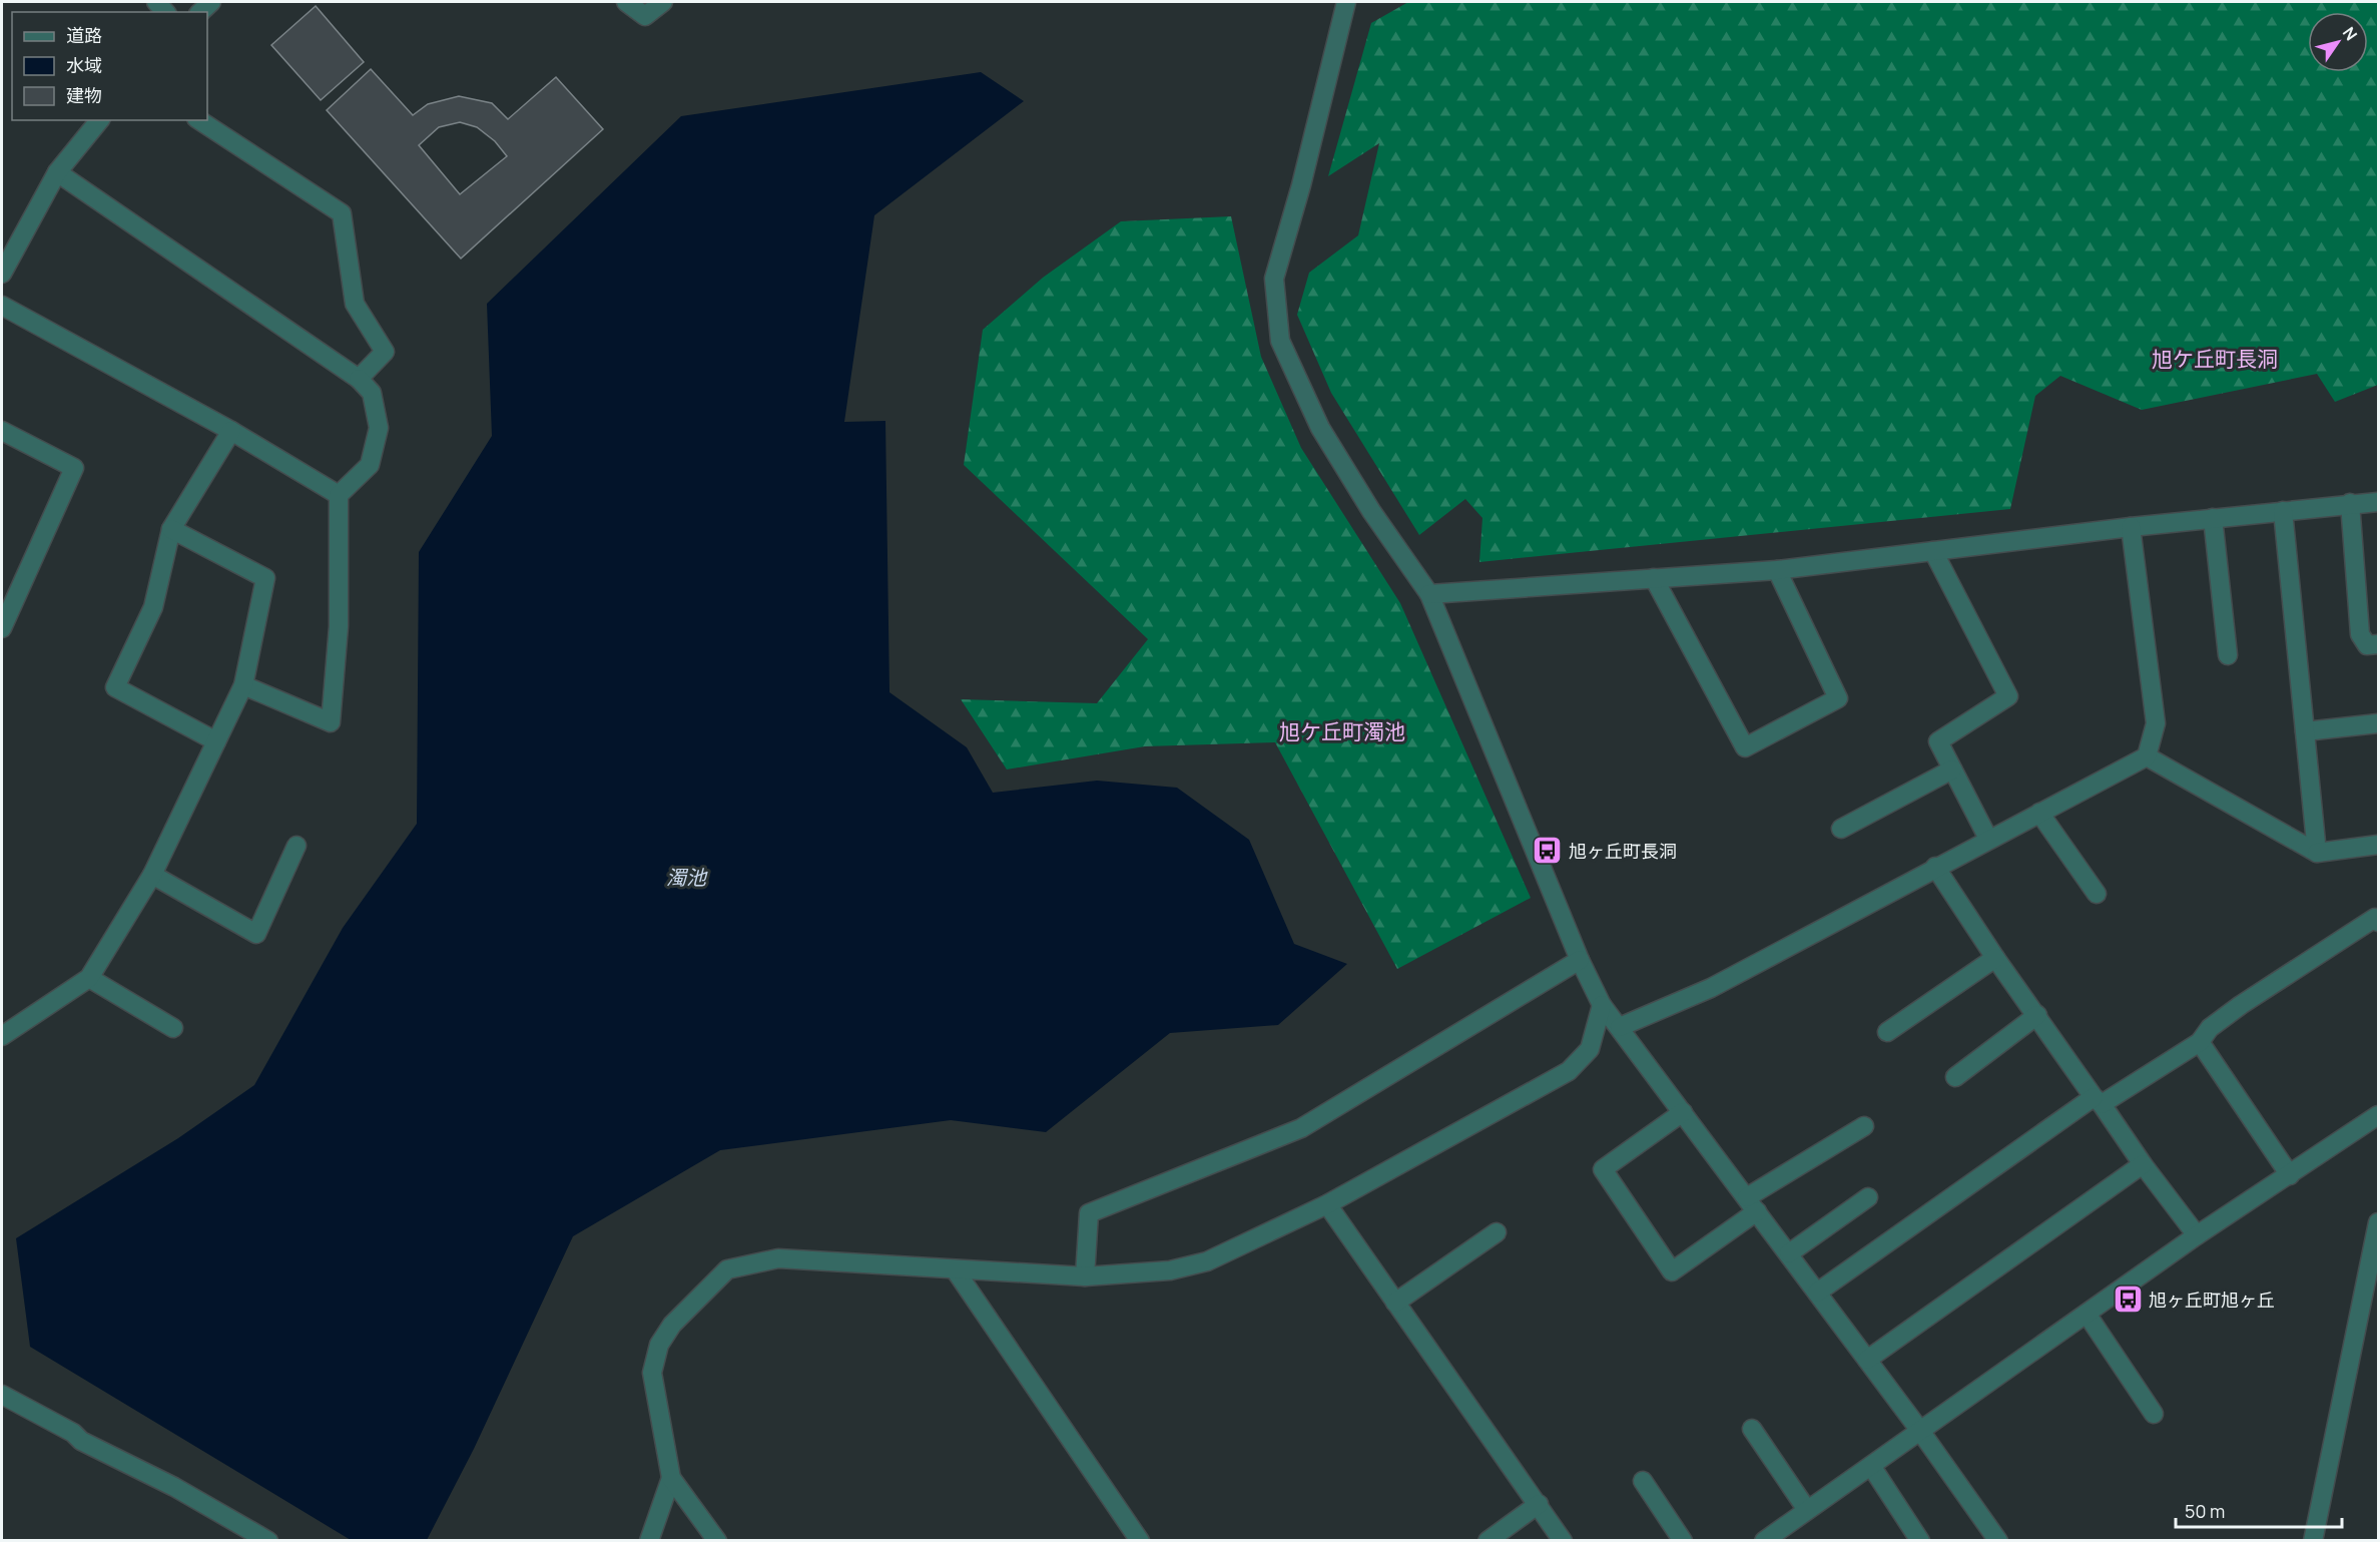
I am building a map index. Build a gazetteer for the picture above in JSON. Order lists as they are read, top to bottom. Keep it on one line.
{"districts":["旭ケ丘町長洞","旭ケ丘町濁池"],"water":["濁池"],"places":{"bus stop":["旭ヶ丘町長洞","旭ヶ丘町旭ヶ丘"]},"legend":["道路","水域","建物"],"scale_bar":"50 m","north":"top right"}
